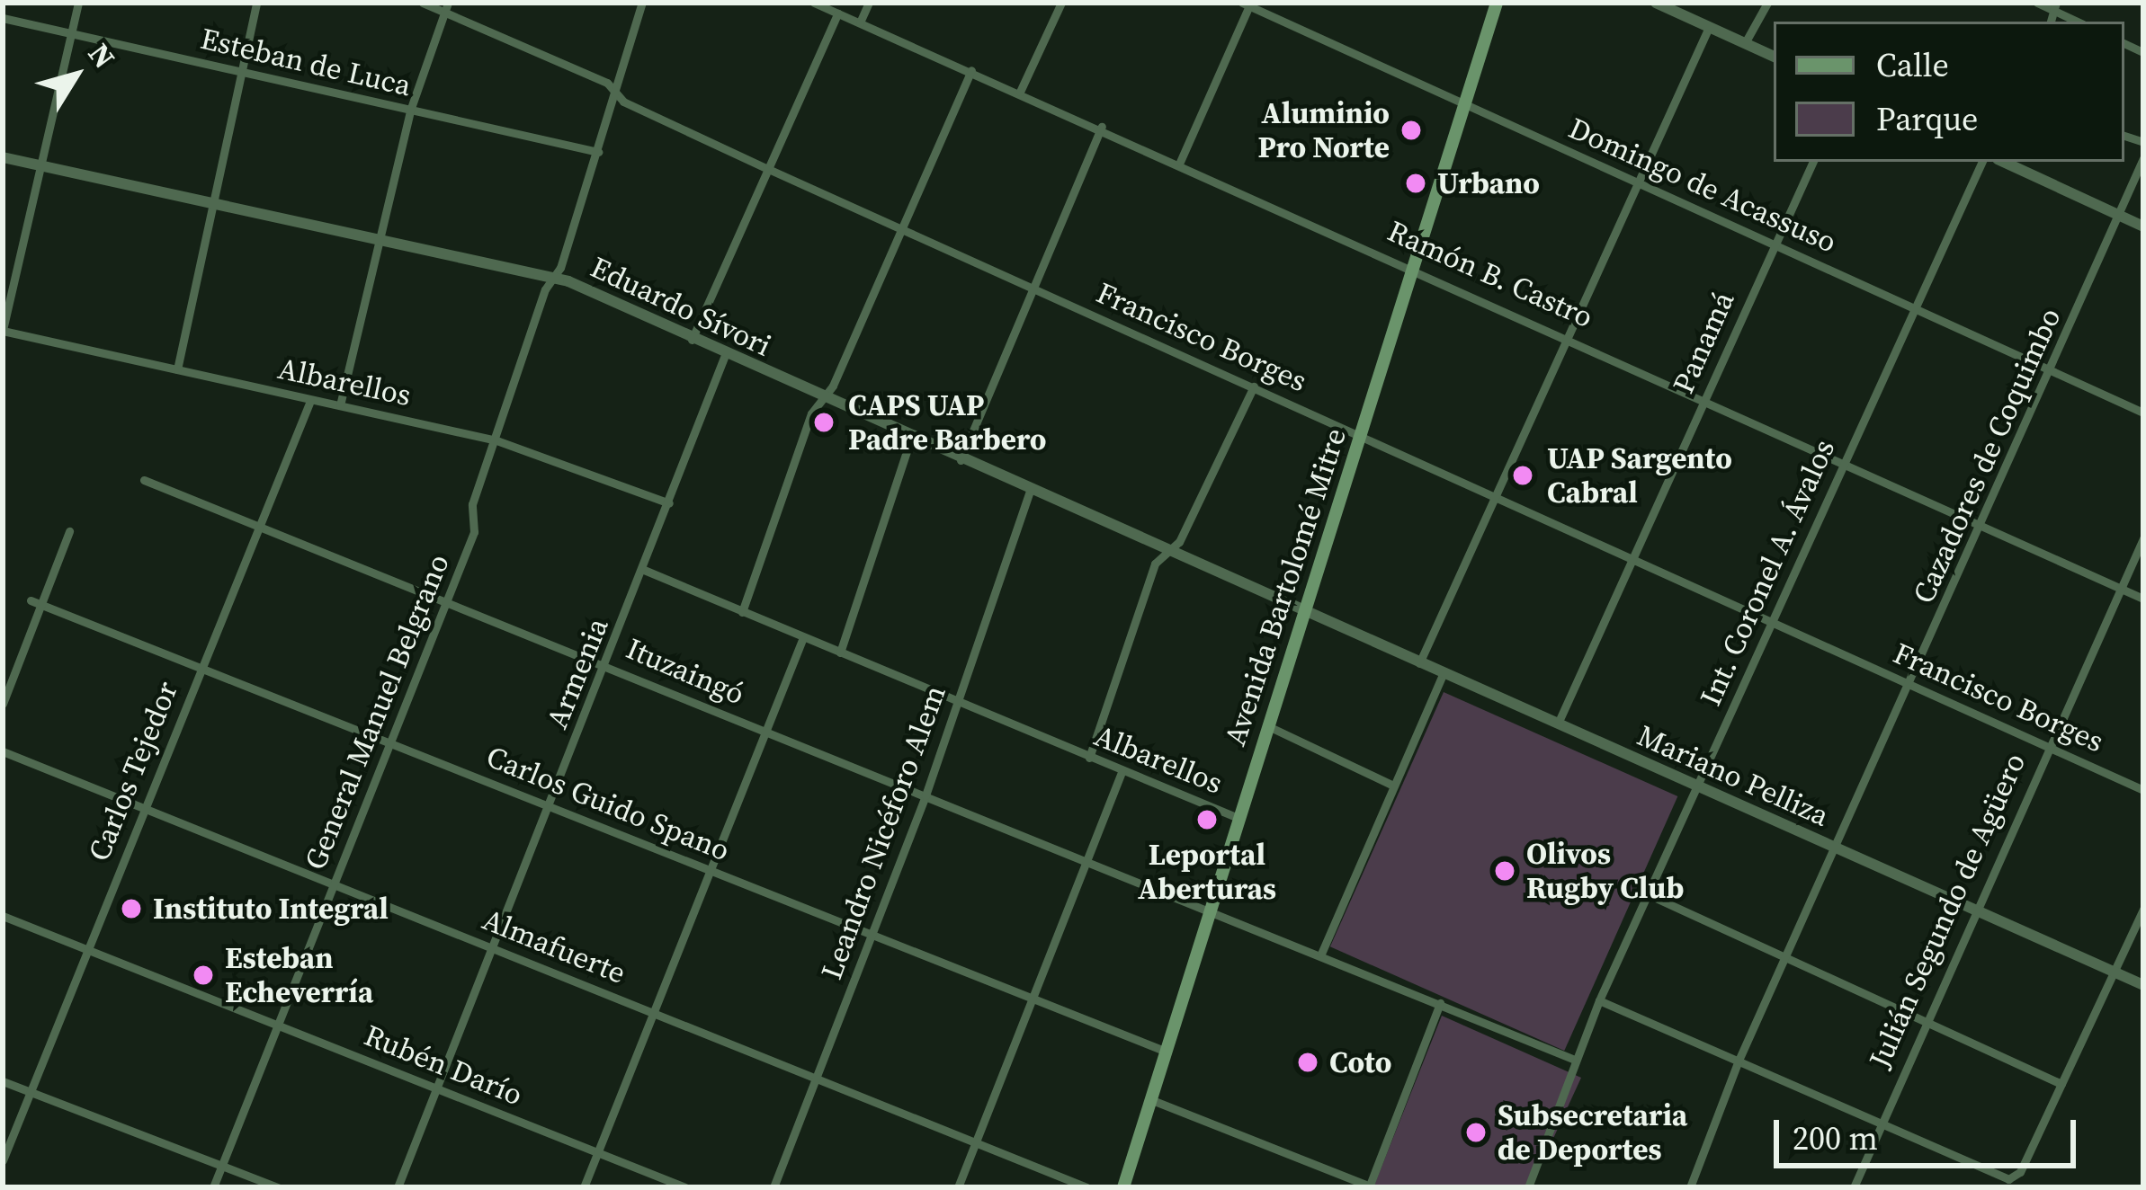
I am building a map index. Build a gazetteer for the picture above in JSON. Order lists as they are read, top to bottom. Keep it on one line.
{"streets":{"main road":["Avenida Bartolomé Mitre"],"street":["Esteban de Luca","Domingo de Acassuso","Ramón B. Castro","Eduardo Sívori","Francisco Borges","Panamá","Albarellos","Cazadores de Coquimbo","Int. Coronel A. Ávalos","Ituzaingó","Armenia","General Manuel Belgrano","Carlos Tejedor","Mariano Pelliza","Carlos Guido Spano","Leandro Nicéforo Alem","Julián Segundo de Agüero","Almafuerte","Rubén Darío"]},"crossings":[["Esteban de Luca","General Manuel Belgrano"],["Domingo de Acassuso","Panamá"],["Domingo de Acassuso","Cazadores de Coquimbo"],["Domingo de Acassuso","Int. Coronel A. Ávalos"],["Domingo de Acassuso","Avenida Bartolomé Mitre"],["Ramón B. Castro","Panamá"],["Ramón B. Castro","Cazadores de Coquimbo"],["Ramón B. Castro","Int. Coronel A. Ávalos"],["Ramón B. Castro","Avenida Bartolomé Mitre"],["Ramón B. Castro","Julián Segundo de Agüero"],["Eduardo Sívori","Avenida Bartolomé Mitre"],["Eduardo Sívori","Armenia"],["Eduardo Sívori","General Manuel Belgrano"],["Eduardo Sívori","Mariano Pelliza"],["Eduardo Sívori","Leandro Nicéforo Alem"],["Francisco Borges","Panamá"],["Francisco Borges","Cazadores de Coquimbo"],["Francisco Borges","Int. Coronel A. Ávalos"],["Francisco Borges","Avenida Bartolomé Mitre"],["Francisco Borges","General Manuel Belgrano"],["Francisco Borges","Julián Segundo de Agüero"],["Panamá","Mariano Pelliza"],["Albarellos","Avenida Bartolomé Mitre"],["Albarellos","Armenia"],["Albarellos","General Manuel Belgrano"],["Albarellos","Carlos Tejedor"],["Albarellos","Leandro Nicéforo Alem"],["Cazadores de Coquimbo","Mariano Pelliza"],["Int. Coronel A. Ávalos","Ituzaingó"],["Int. Coronel A. Ávalos","Mariano Pelliza"],["Avenida Bartolomé Mitre","Ituzaingó"],["Avenida Bartolomé Mitre","Mariano Pelliza"],["Avenida Bartolomé Mitre","Carlos Guido Spano"],["Ituzaingó","Armenia"],["Ituzaingó","General Manuel Belgrano"],["Ituzaingó","Carlos Tejedor"],["Ituzaingó","Leandro Nicéforo Alem"],["Armenia","Carlos Guido Spano"],["Armenia","Almafuerte"],["Armenia","Rubén Darío"],["General Manuel Belgrano","Carlos Guido Spano"],["General Manuel Belgrano","Almafuerte"],["General Manuel Belgrano","Rubén Darío"],["Carlos Tejedor","Carlos Guido Spano"],["Carlos Tejedor","Almafuerte"],["Carlos Tejedor","Rubén Darío"],["Mariano Pelliza","Julián Segundo de Agüero"],["Carlos Guido Spano","Leandro Nicéforo Alem"],["Leandro Nicéforo Alem","Almafuerte"]],"places":["Aluminio Pro Norte","Urbano","CAPS UAP Padre Barbero","UAP Sargento Cabral","Leportal Aberturas","Olivos Rugby Club","Instituto Integral","Esteban Echeverría","Coto","Subsecretaria de Deportes"],"legend":["Calle","Parque"],"scale_bar":"200 m","north":"top right"}
